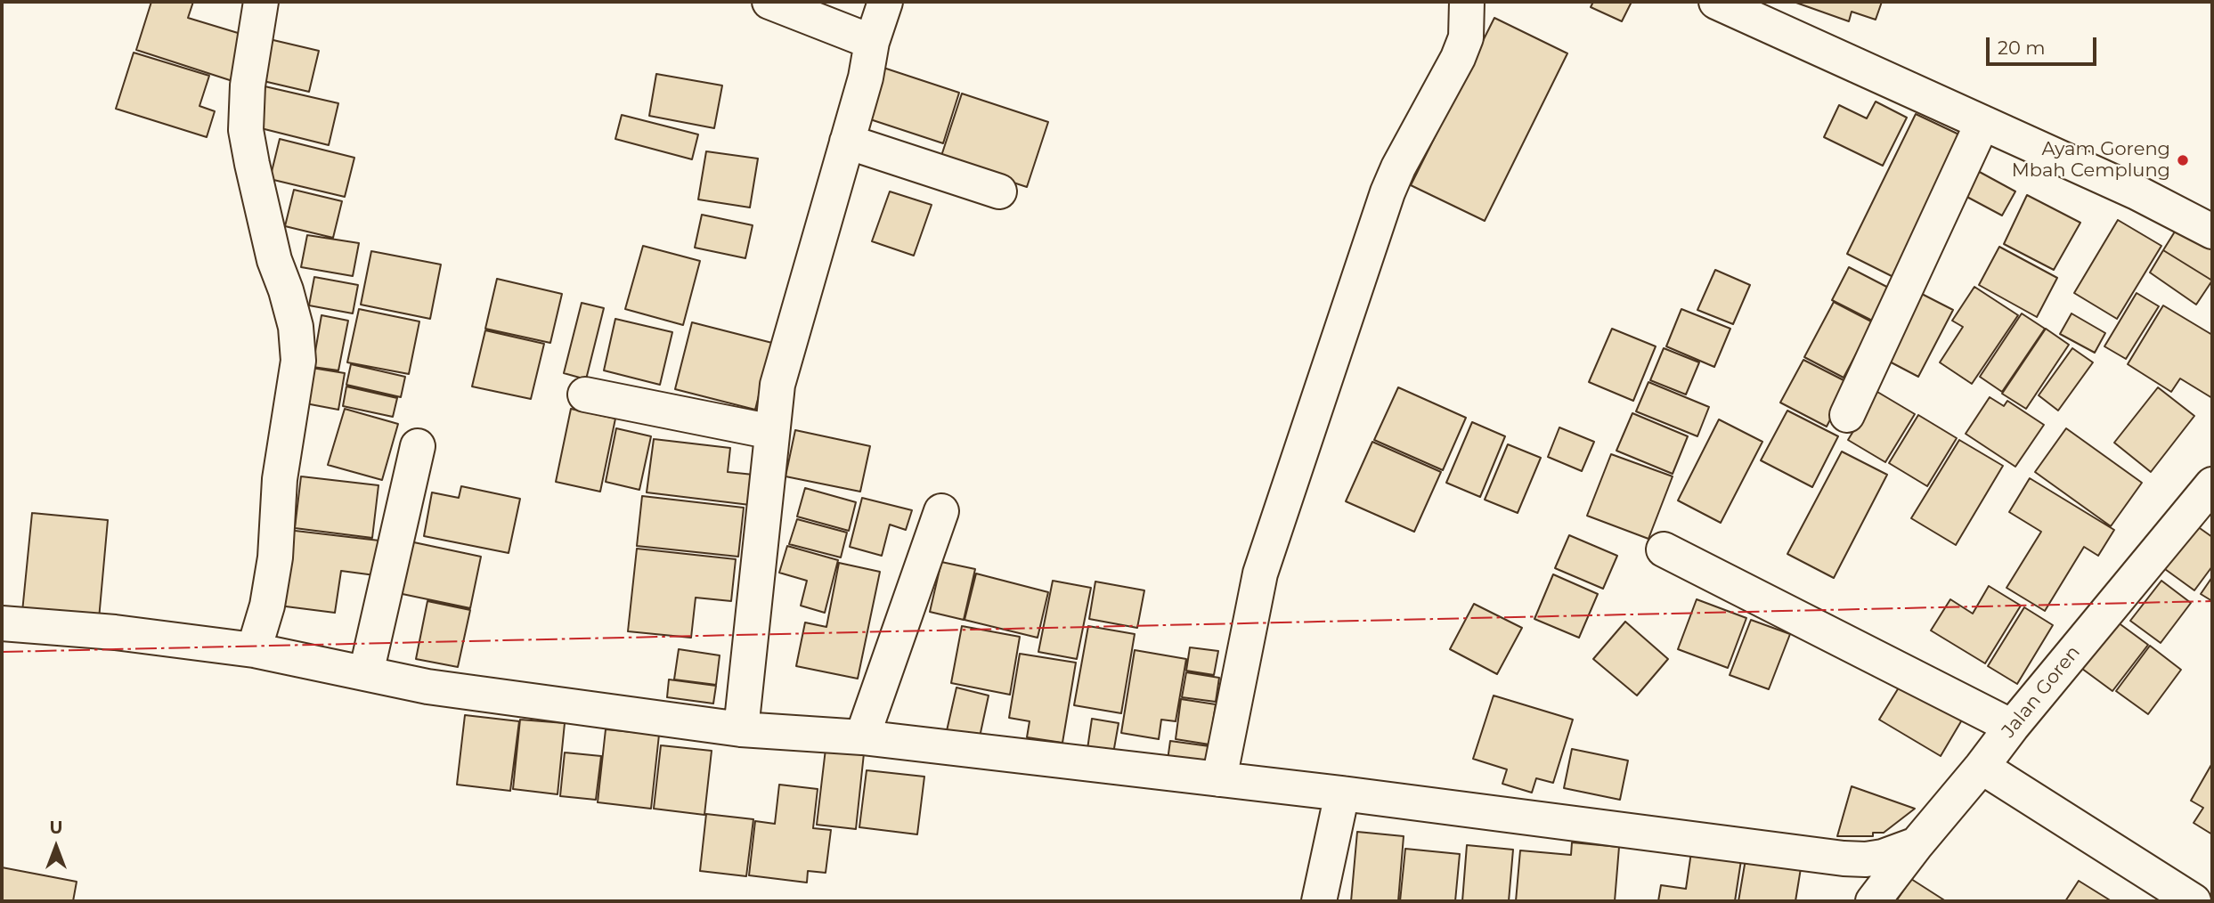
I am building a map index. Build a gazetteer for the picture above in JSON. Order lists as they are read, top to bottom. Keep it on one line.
{"streets":{"street":["Jalan Goren"]},"places":["Ayam Goreng Mbah Cemplung"],"scale_bar":"20 m","north":"top"}
